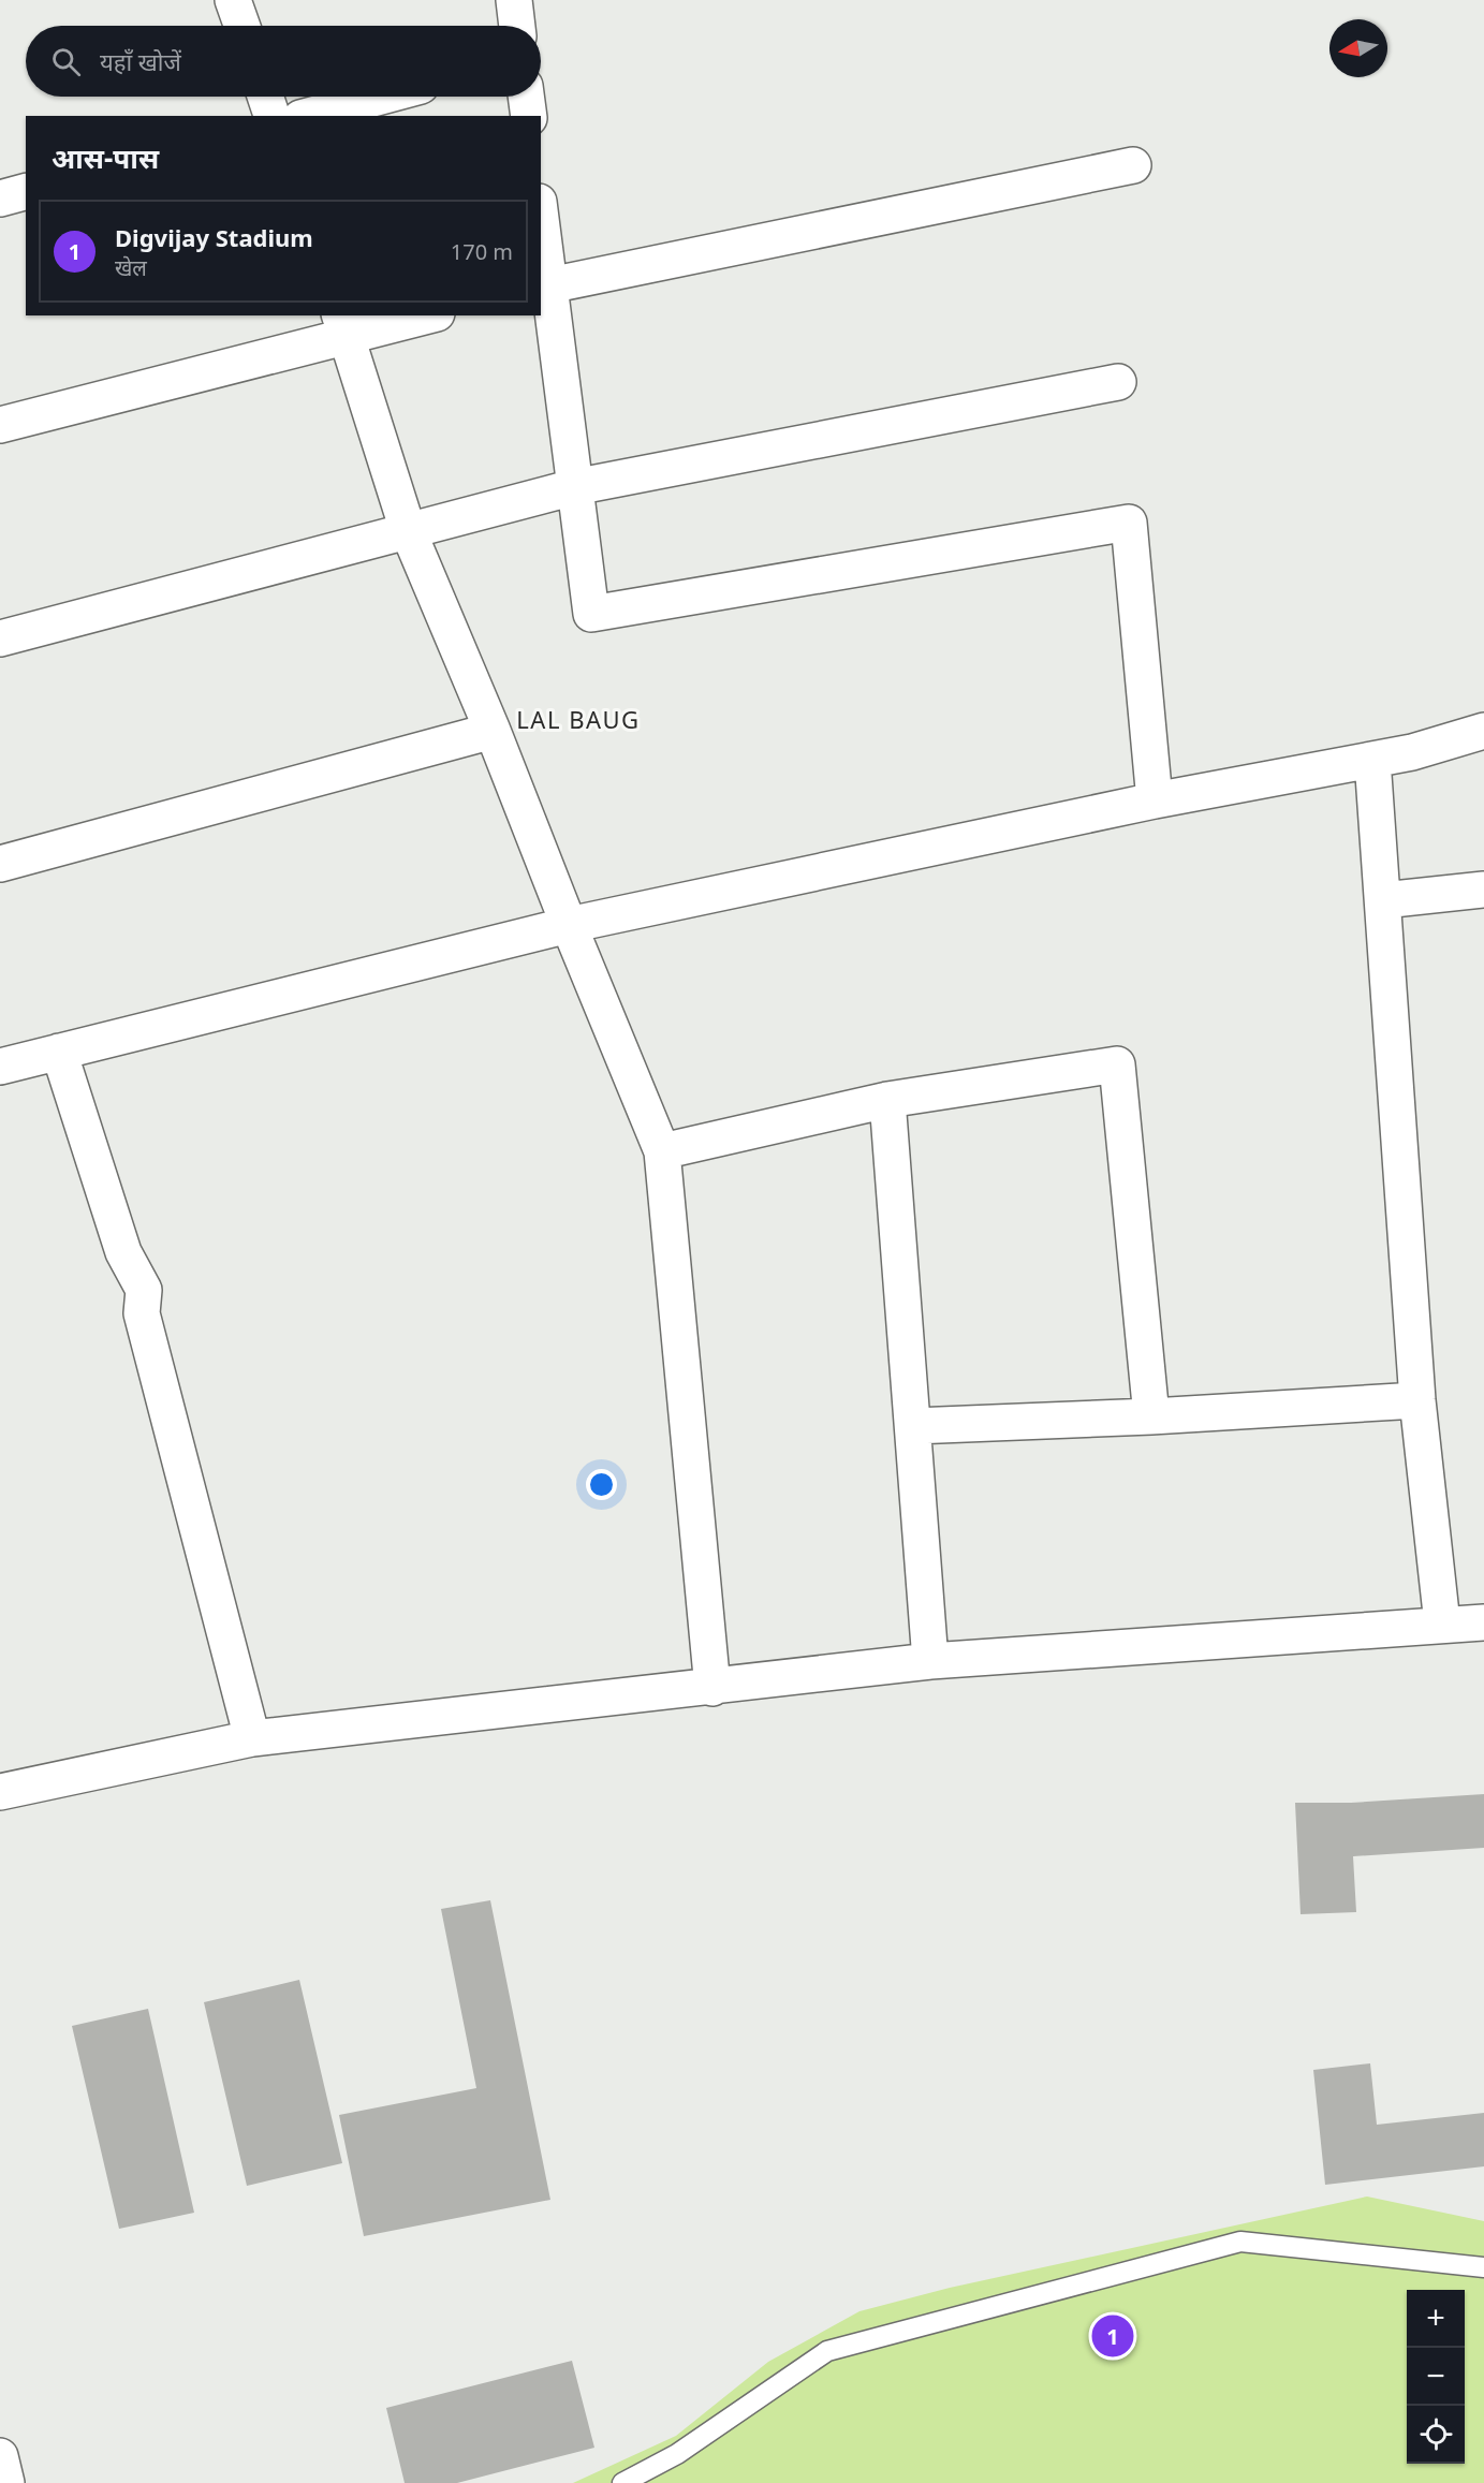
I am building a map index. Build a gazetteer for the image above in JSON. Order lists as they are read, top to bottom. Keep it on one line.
{"districts":["LAL BAUG"],"north":"left","page":{"search":"यहाँ खोजें","heading":"आस-पास","list":[{"mark":"1","name":"Digvijay Stadium","note":"खेल","value":"170 m"}],"map_buttons":["+","−"],"pins":"1"}}
